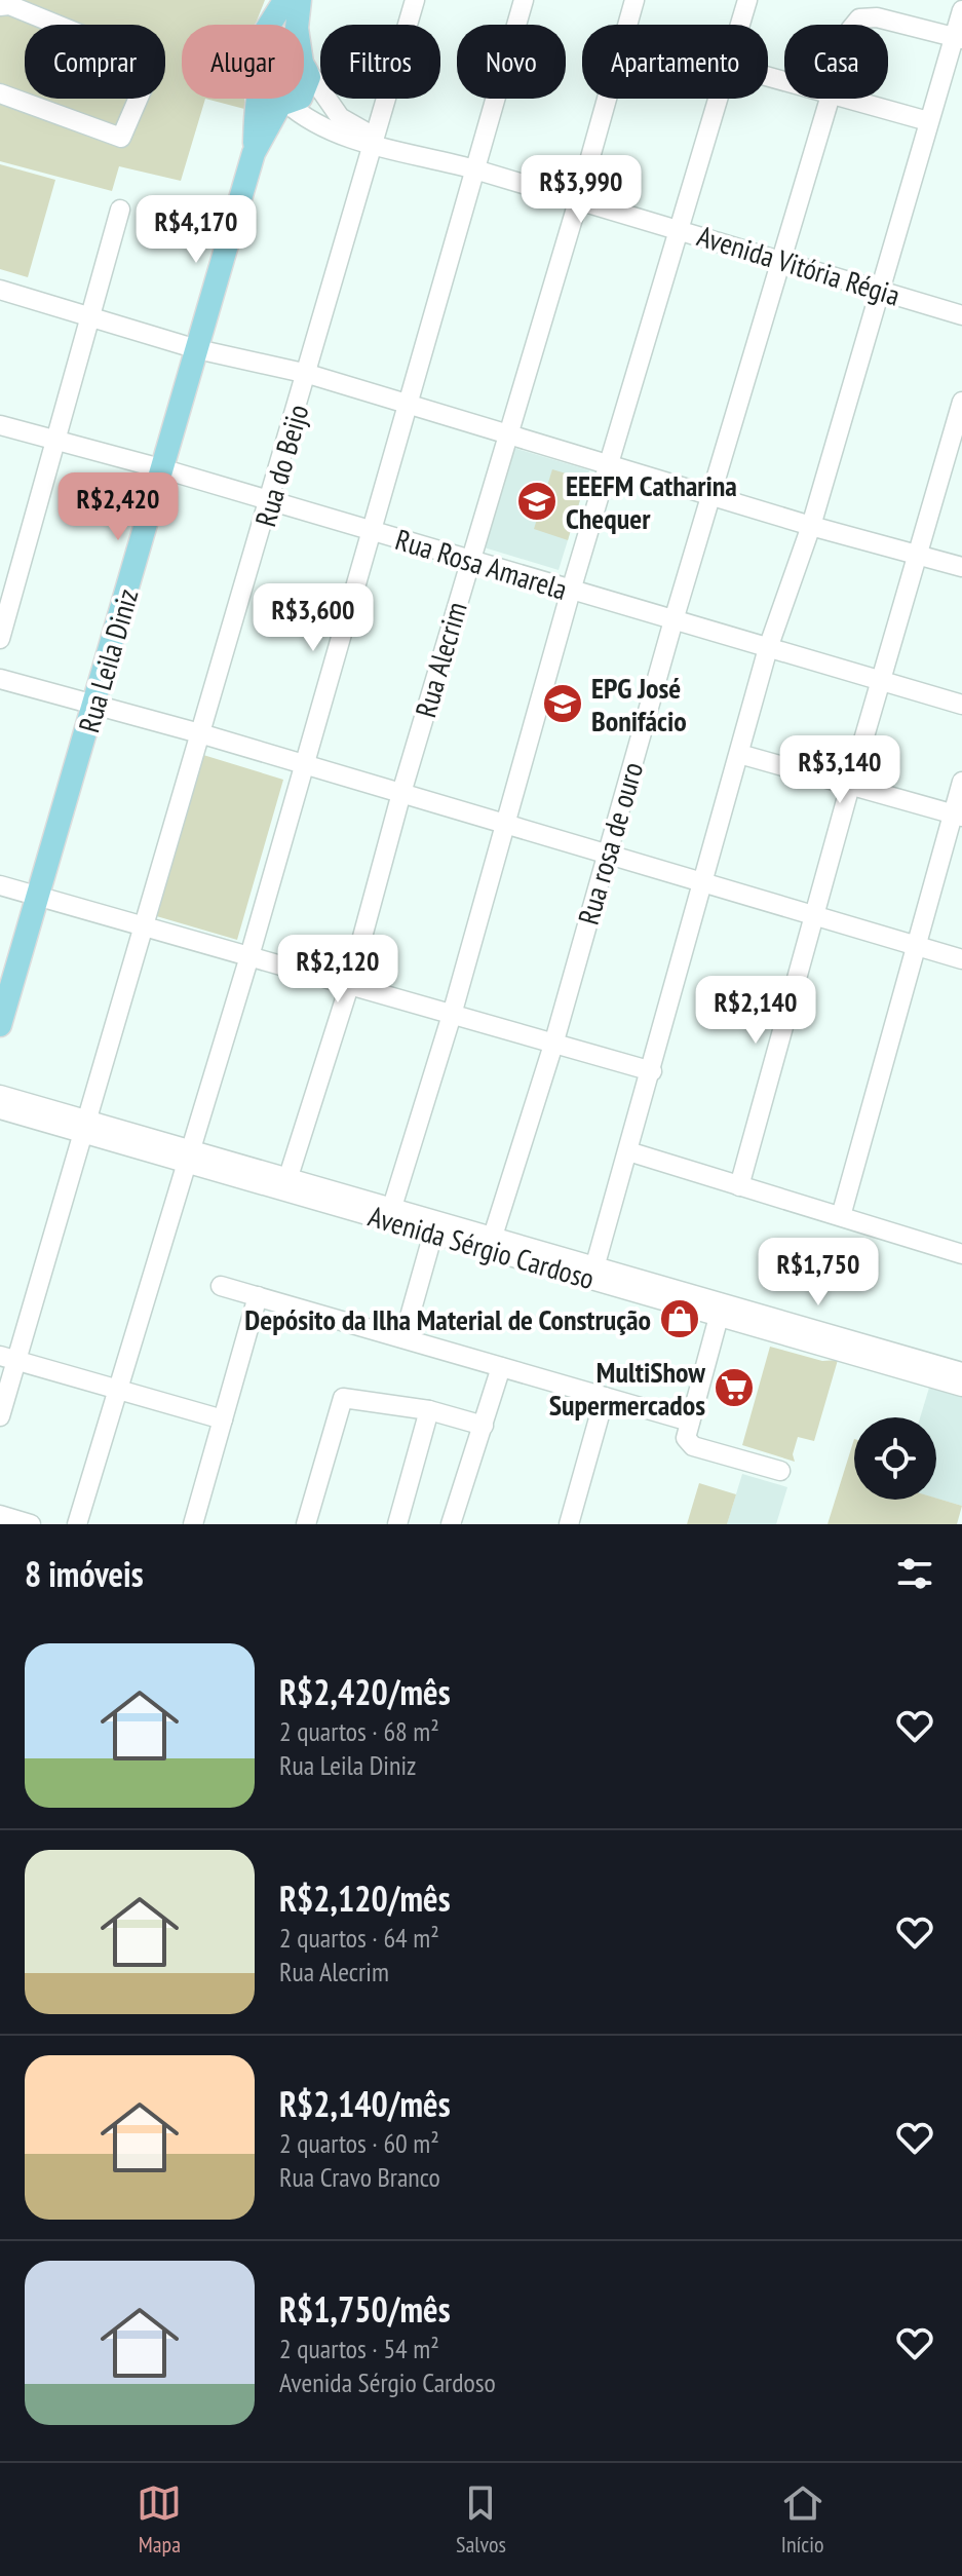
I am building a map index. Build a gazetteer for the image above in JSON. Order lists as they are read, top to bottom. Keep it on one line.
{"streets":{"main road":["Rua Leila Diniz"],"street":["Avenida Vitória Régia","Rua do Beijo","Rua Rosa Amarela","Rua Alecrim","Rua rosa de ouro","Avenida Sérgio Cardoso"]},"crossings":[["Avenida Vitória Régia","Rua do Beijo"],["Avenida Vitória Régia","Rua Alecrim"],["Avenida Vitória Régia","Rua Leila Diniz"],["Avenida Vitória Régia","Rua rosa de ouro"],["Rua do Beijo","Rua Rosa Amarela"],["Rua do Beijo","Avenida Sérgio Cardoso"],["Rua Rosa Amarela","Rua Alecrim"],["Rua Rosa Amarela","Rua Leila Diniz"],["Rua Rosa Amarela","Rua rosa de ouro"],["Rua Alecrim","Avenida Sérgio Cardoso"],["Rua rosa de ouro","Avenida Sérgio Cardoso"]],"places":{"school or university":["EEEFM Catharina Chequer","EPG José Bonifácio"],"shop":["Depósito da Ilha Material de Construção"],"supermarket":["MultiShow Supermercados"]},"page":{"chip":["Comprar","Alugar","Filtros","Novo","Apartamento","Casa"],"price":["R$3,990","R$4,170","R$2,420","R$3,600","R$3,140","R$2,120","R$2,140","R$1,750"],"heading":"8 imóveis","list":[{"name":"R$2,420/mês","note":"2 quartos · 68 m² · Rua Leila Diniz"},{"name":"R$2,120/mês","note":"2 quartos · 64 m² · Rua Alecrim"},{"name":"R$2,140/mês","note":"2 quartos · 60 m² · Rua Cravo Branco"},{"name":"R$1,750/mês","note":"2 quartos · 54 m² · Avenida Sérgio Cardoso"}],"tabs":["Mapa","Salvos","Início"]}}
